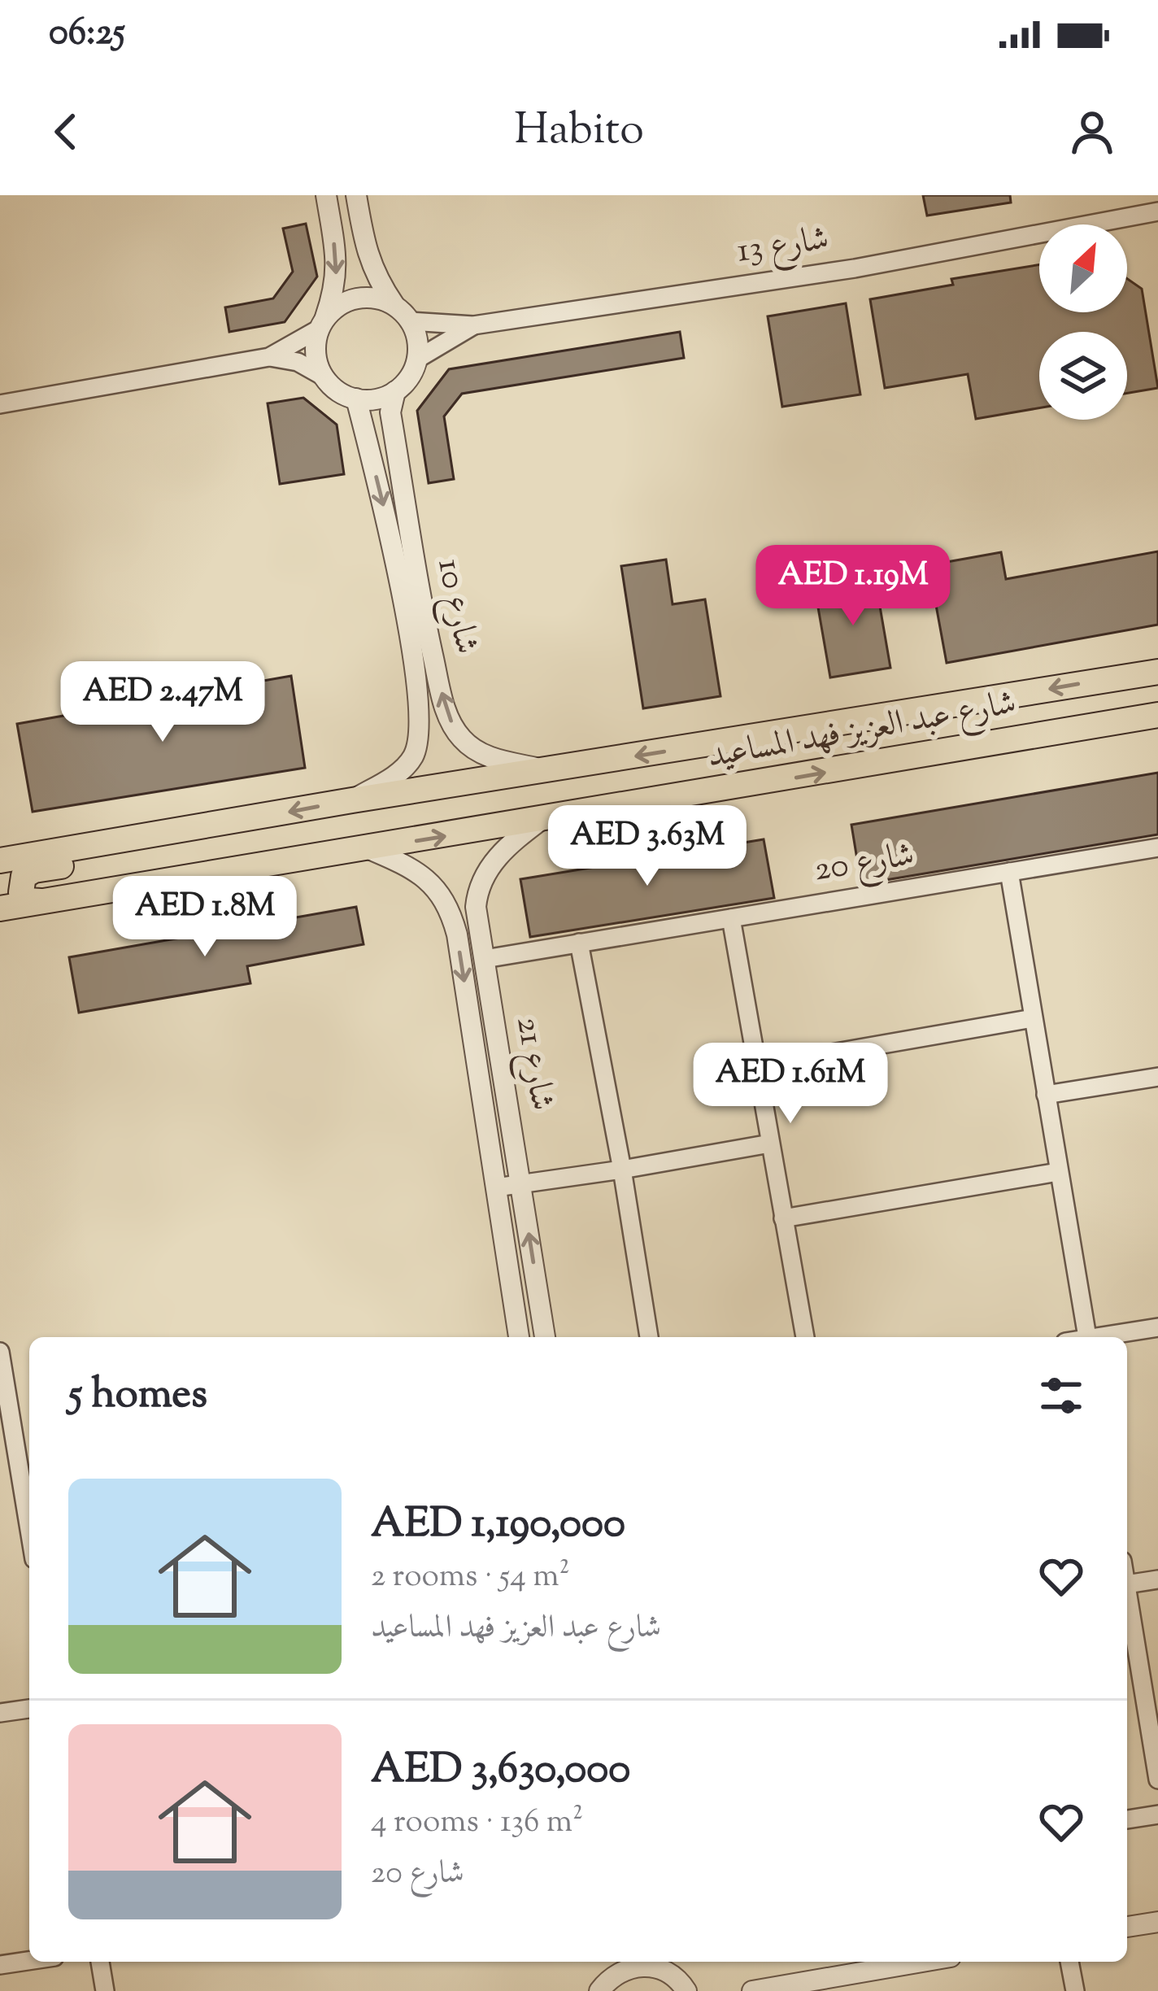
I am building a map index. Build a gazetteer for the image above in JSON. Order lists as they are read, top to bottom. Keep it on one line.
{"streets":{"main road":["شارع عبد العزيز فهد المساعيد"],"street":["شارع 13","شارع 10","شارع 20","شارع 21"]},"crossings":[["شارع 13","شارع 10"],["شارع 10","شارع عبد العزيز فهد المساعيد"],["شارع عبد العزيز فهد المساعيد","شارع 21"],["شارع 20","شارع 21"]],"north":"top right","page":{"status":"06:25","header":"Habito","price":["AED 1.19M","AED 2.47M","AED 3.63M","AED 1.8M","AED 1.61M"],"heading":"5 homes","list":[{"name":"AED 1,190,000","note":"2 rooms · 54 m² · شارع عبد العزيز فهد المساعيد"},{"name":"AED 3,630,000","note":"4 rooms · 136 m² · شارع 20"}]}}
